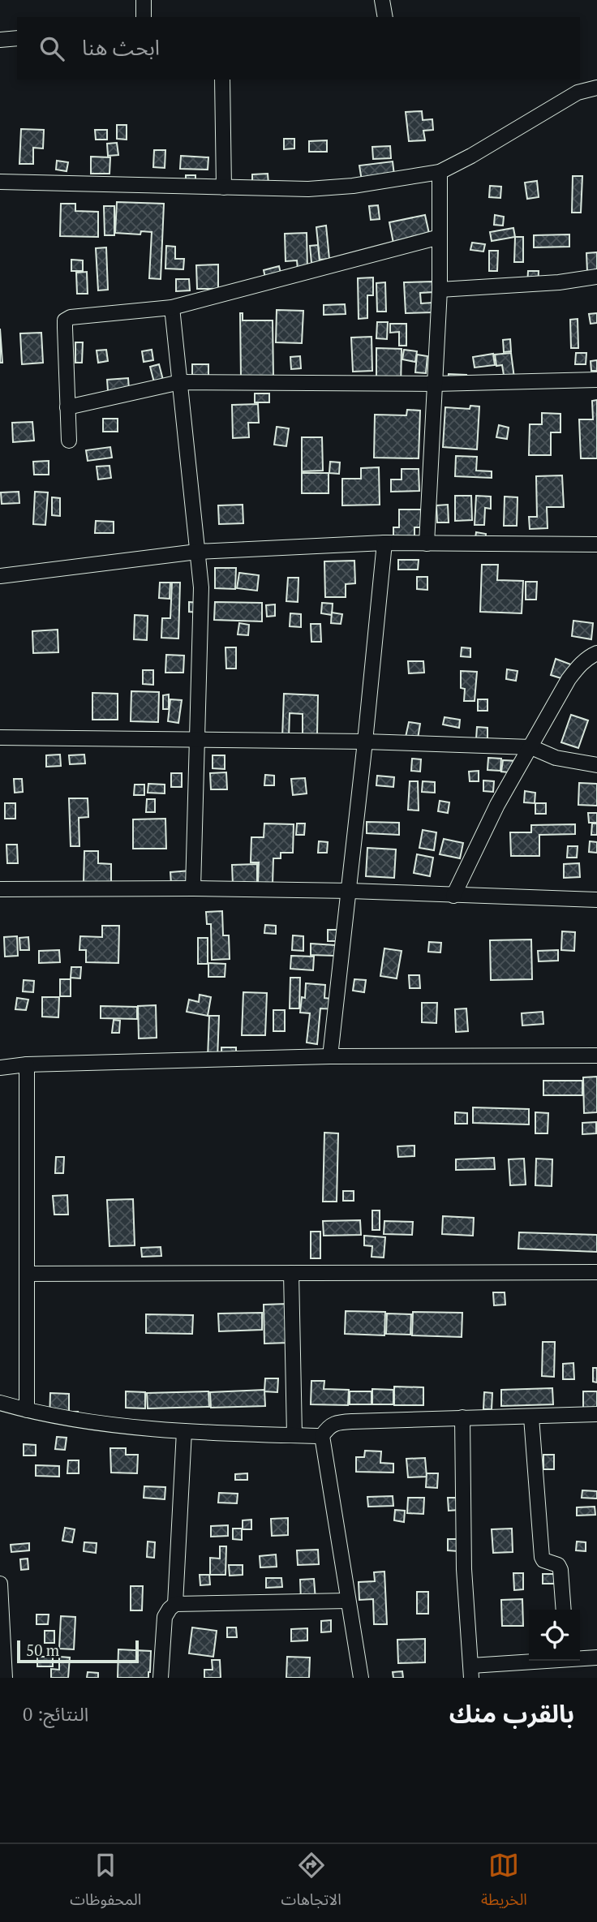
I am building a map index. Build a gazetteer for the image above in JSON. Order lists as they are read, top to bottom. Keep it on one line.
{"scale_bar":"50 m","page":{"search":"ابحث هنا","scale":"50 m","heading":["بالقرب منك","النتائج: 0"],"nav":["الخريطة","الاتجاهات","المحفوظات"]}}
